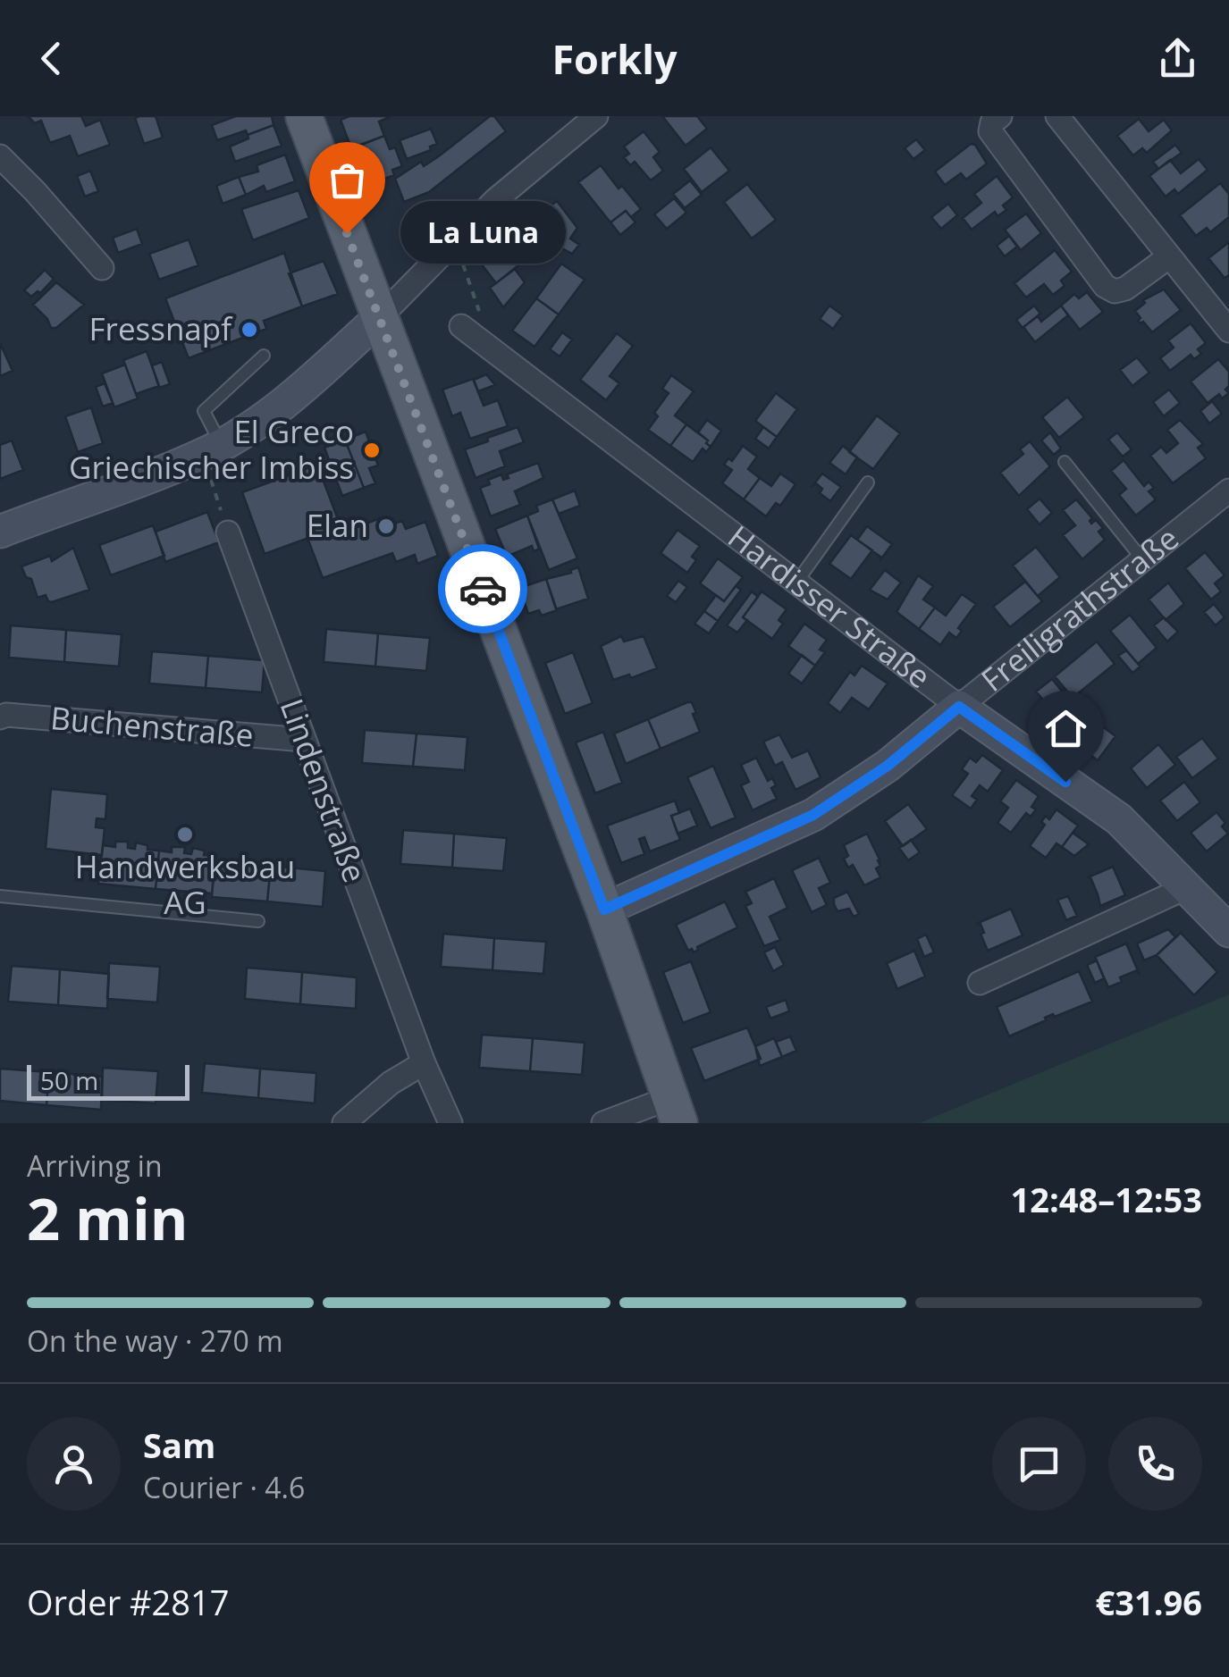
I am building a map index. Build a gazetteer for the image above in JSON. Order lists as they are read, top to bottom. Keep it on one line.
{"streets":{"street":["Hardisser Straße","Freiligrathstraße","Buchenstraße","Lindenstraße"]},"crossings":[["Hardisser Straße","Freiligrathstraße"],["Buchenstraße","Lindenstraße"]],"places":["La Luna","Fressnapf","El Greco Griechischer Imbiss","Elan","Handwerksbau AG"],"scale_bar":"50 m","page":{"header":"Forkly","bubble":"La Luna","scale":"50 m","heading":["2 min","Arriving in","12:48–12:53"],"panel":["Sam","Courier · 4.6","Order #2817","€31.96"],"bar":"On the way · 270 m"}}
